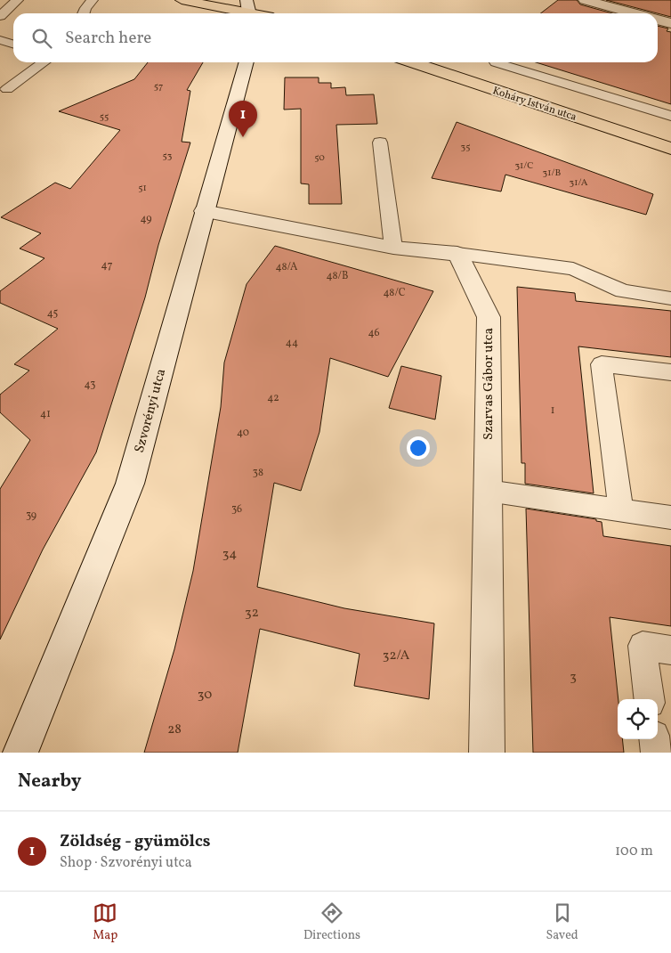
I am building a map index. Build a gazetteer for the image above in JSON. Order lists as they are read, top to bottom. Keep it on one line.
{"streets":{"main road":["Koháry István utca"],"street":["Szarvas Gábor utca","Szvorényi utca"]},"house_numbers":["57","55","35","53","50","31/C","31/B","31/A","51","49","47","48/A","48/B","48/C","45","46","44","43","42","1","41","40","38","36","39","34","32","32/A","3","30","28"],"page":{"search":"Search here","pins":"1","heading":"Nearby","list":[{"mark":"1","name":"Zöldség - gyümölcs","note":"Shop · Szvorényi utca","value":"100 m"}],"nav":["Map","Directions","Saved"]}}
